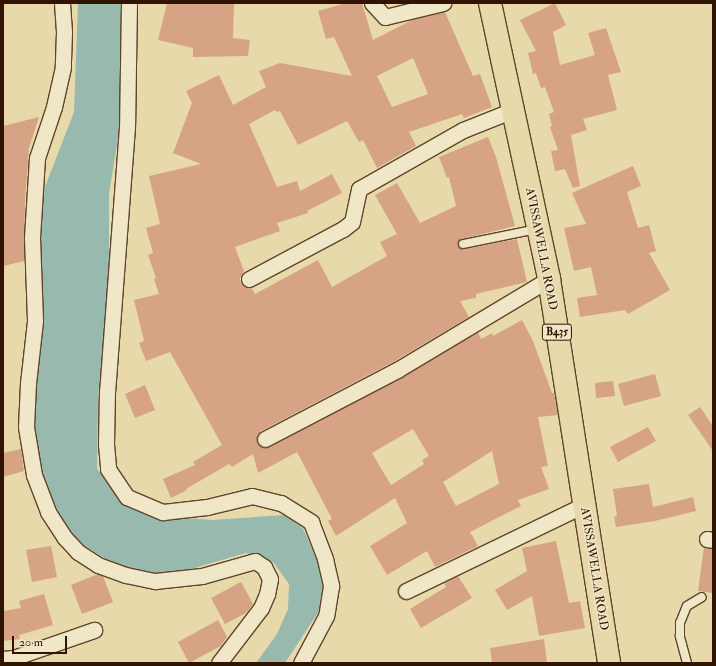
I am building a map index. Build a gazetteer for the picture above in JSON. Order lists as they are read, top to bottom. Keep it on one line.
{"streets":{"main road":["AVISSAWELLA ROAD","B435"]},"scale_bar":"20 m"}
